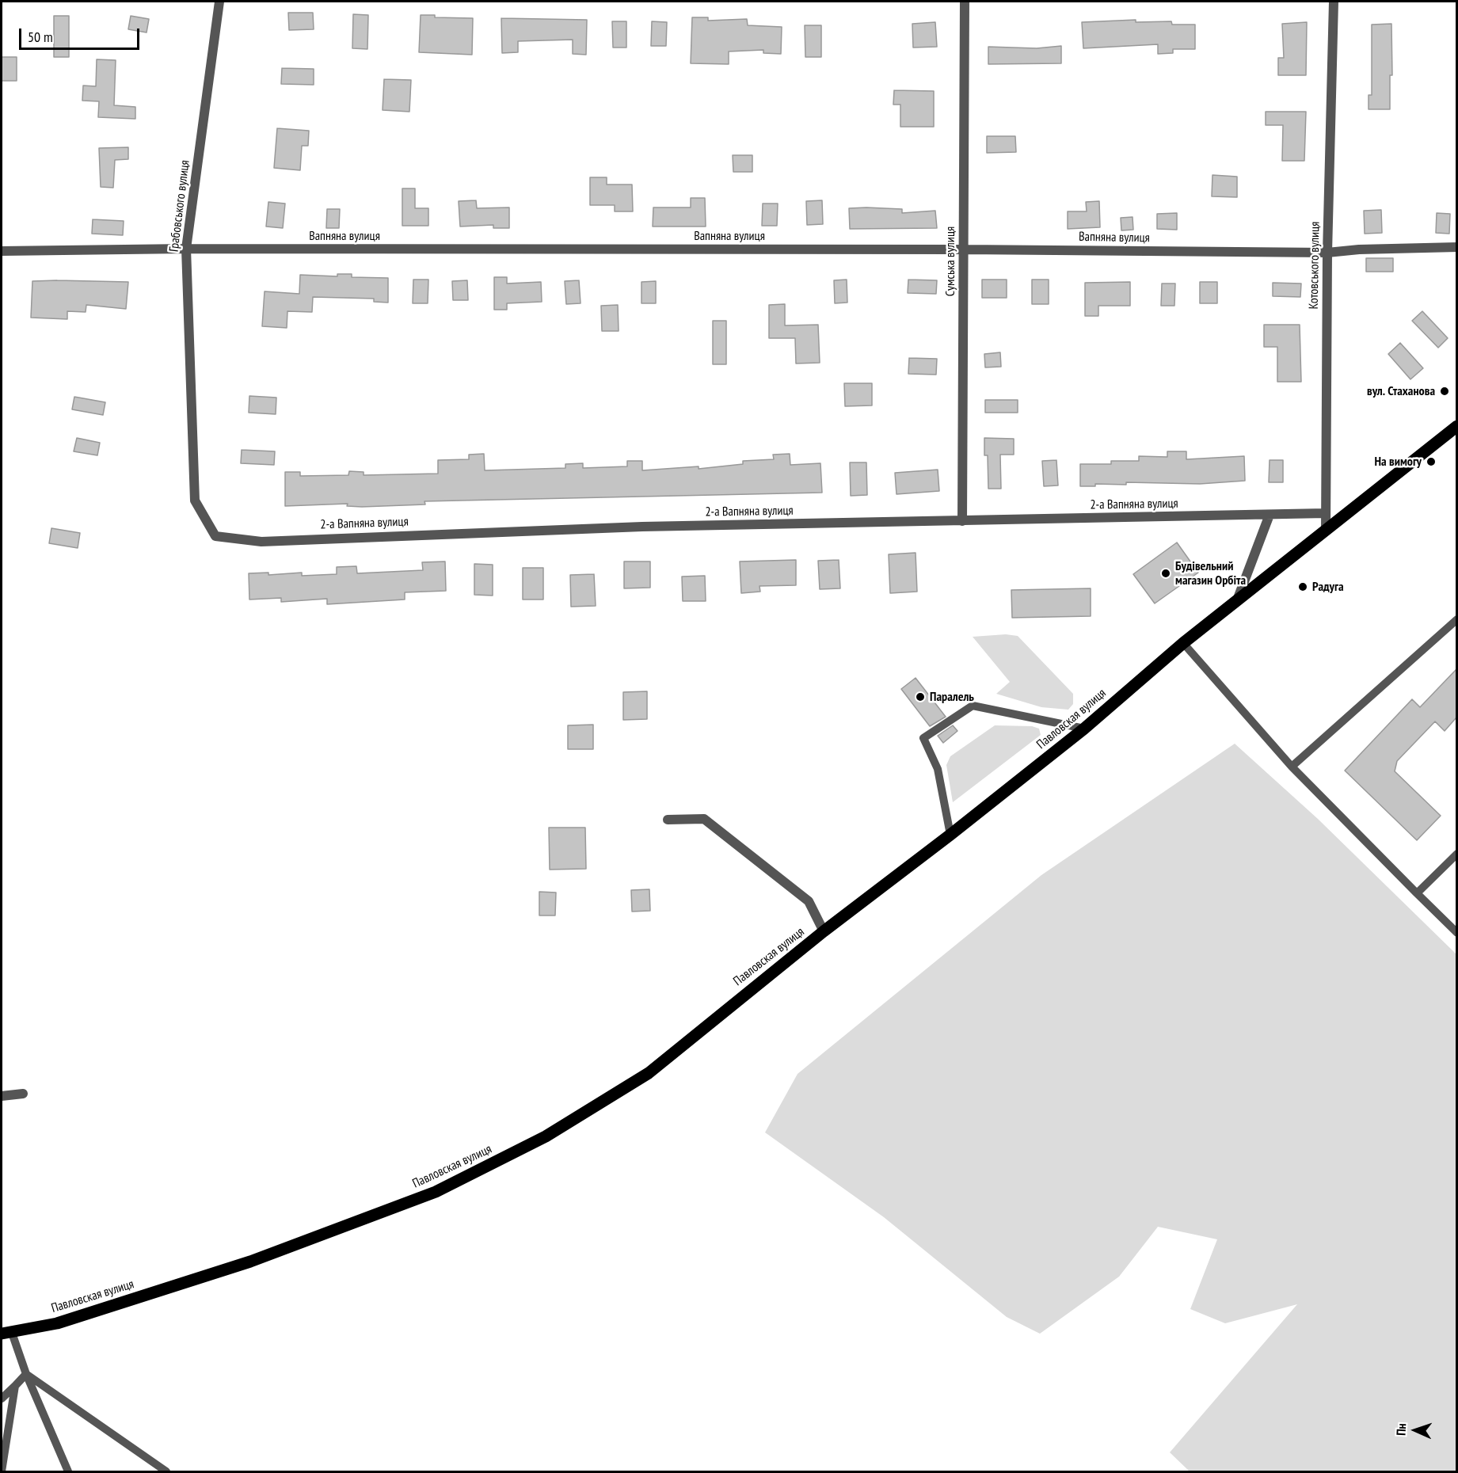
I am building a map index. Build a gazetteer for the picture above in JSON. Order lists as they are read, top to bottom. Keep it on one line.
{"streets":{"main road":["Павловская вулиця"],"street":["Грабовського вулиця","Вапняна вулиця","Сумська вулиця","Котовського вулиця","2-а Вапняна вулиця"]},"crossings":[["Грабовського вулиця","Вапняна вулиця"],["Грабовського вулиця","2-а Вапняна вулиця"],["Вапняна вулиця","Сумська вулиця"],["Вапняна вулиця","Котовського вулиця"],["Сумська вулиця","2-а Вапняна вулиця"],["Котовського вулиця","2-а Вапняна вулиця"],["Котовського вулиця","Павловская вулиця"]],"places":["вул. Стаханова","На вимогу","Будівельний магазин Орбіта","Радуга","Паралель"],"scale_bar":"50 m","north":"left"}
